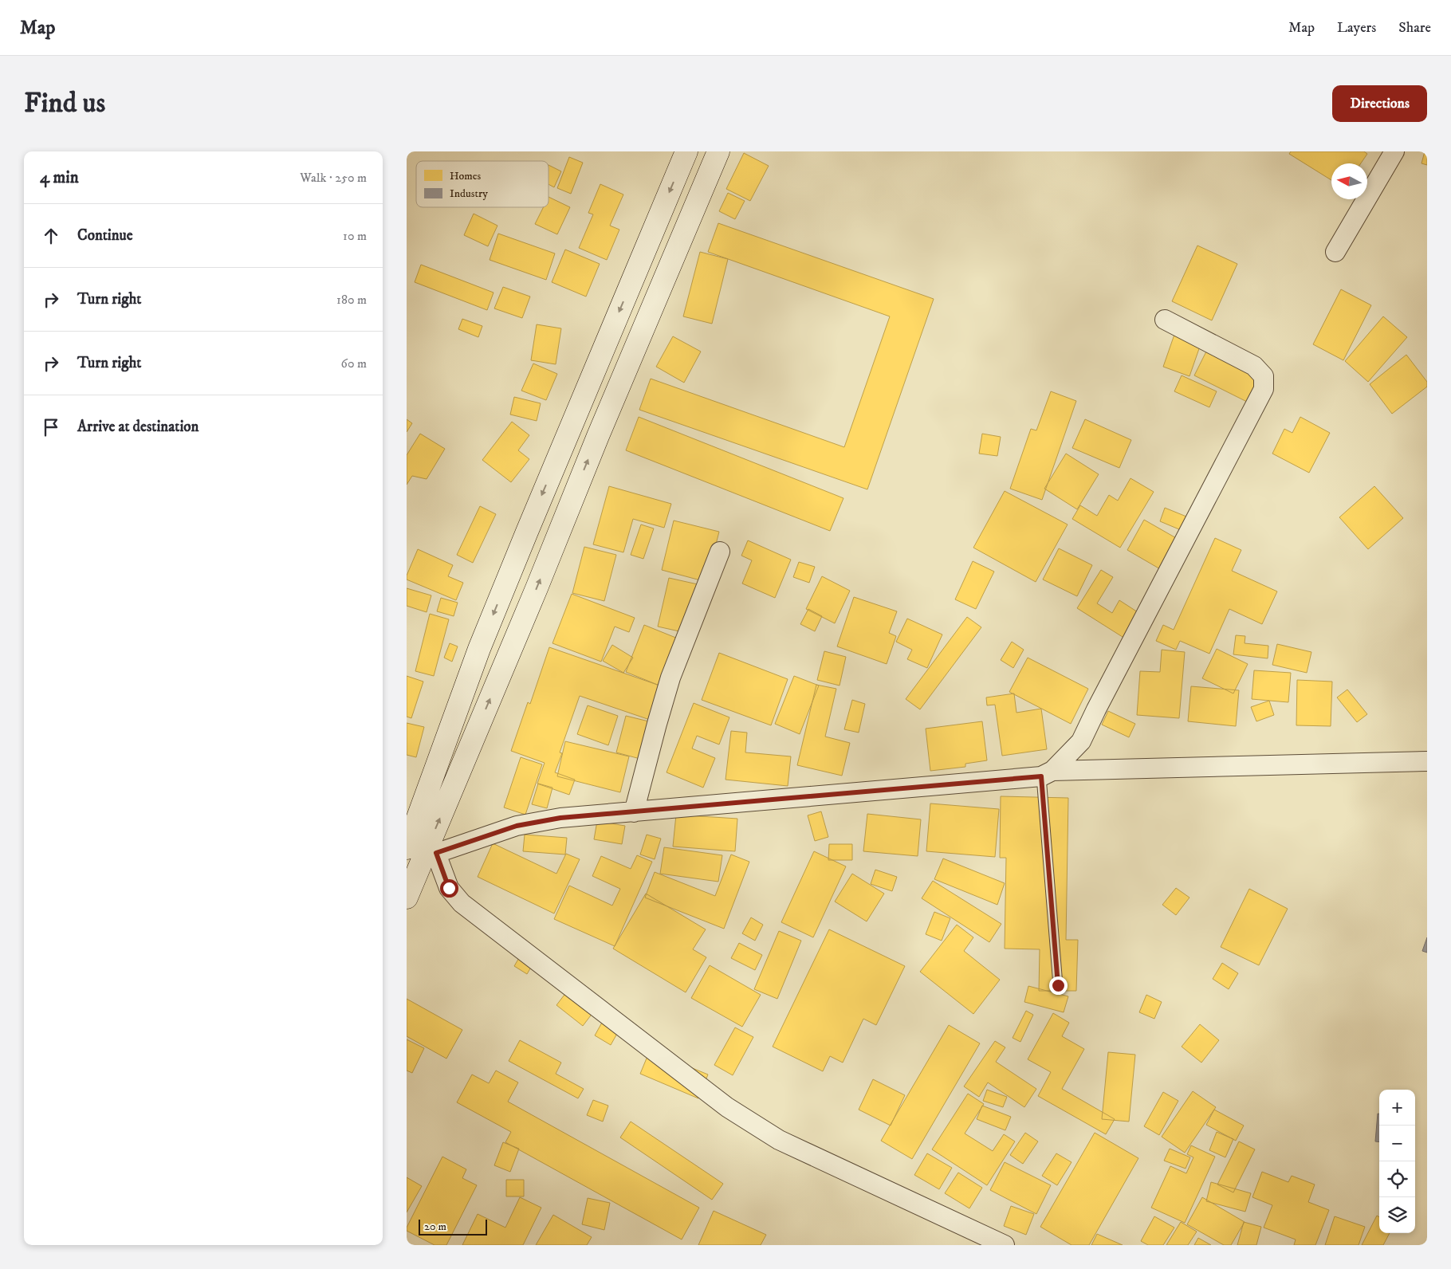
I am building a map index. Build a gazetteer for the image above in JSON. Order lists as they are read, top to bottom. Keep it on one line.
{"legend":["Homes","Industry"],"scale_bar":"20 m","north":"left","page":{"header":"Map","nav":["Map","Layers","Share"],"buttons":"Directions","title":"Find us","heading":["4 min","Walk · 250 m"],"list":[["Continue","10 m"],["Turn right","180 m"],["Turn right","60 m"],"Arrive at destination"],"map_buttons":["+","−"],"scale":"20 m"}}
